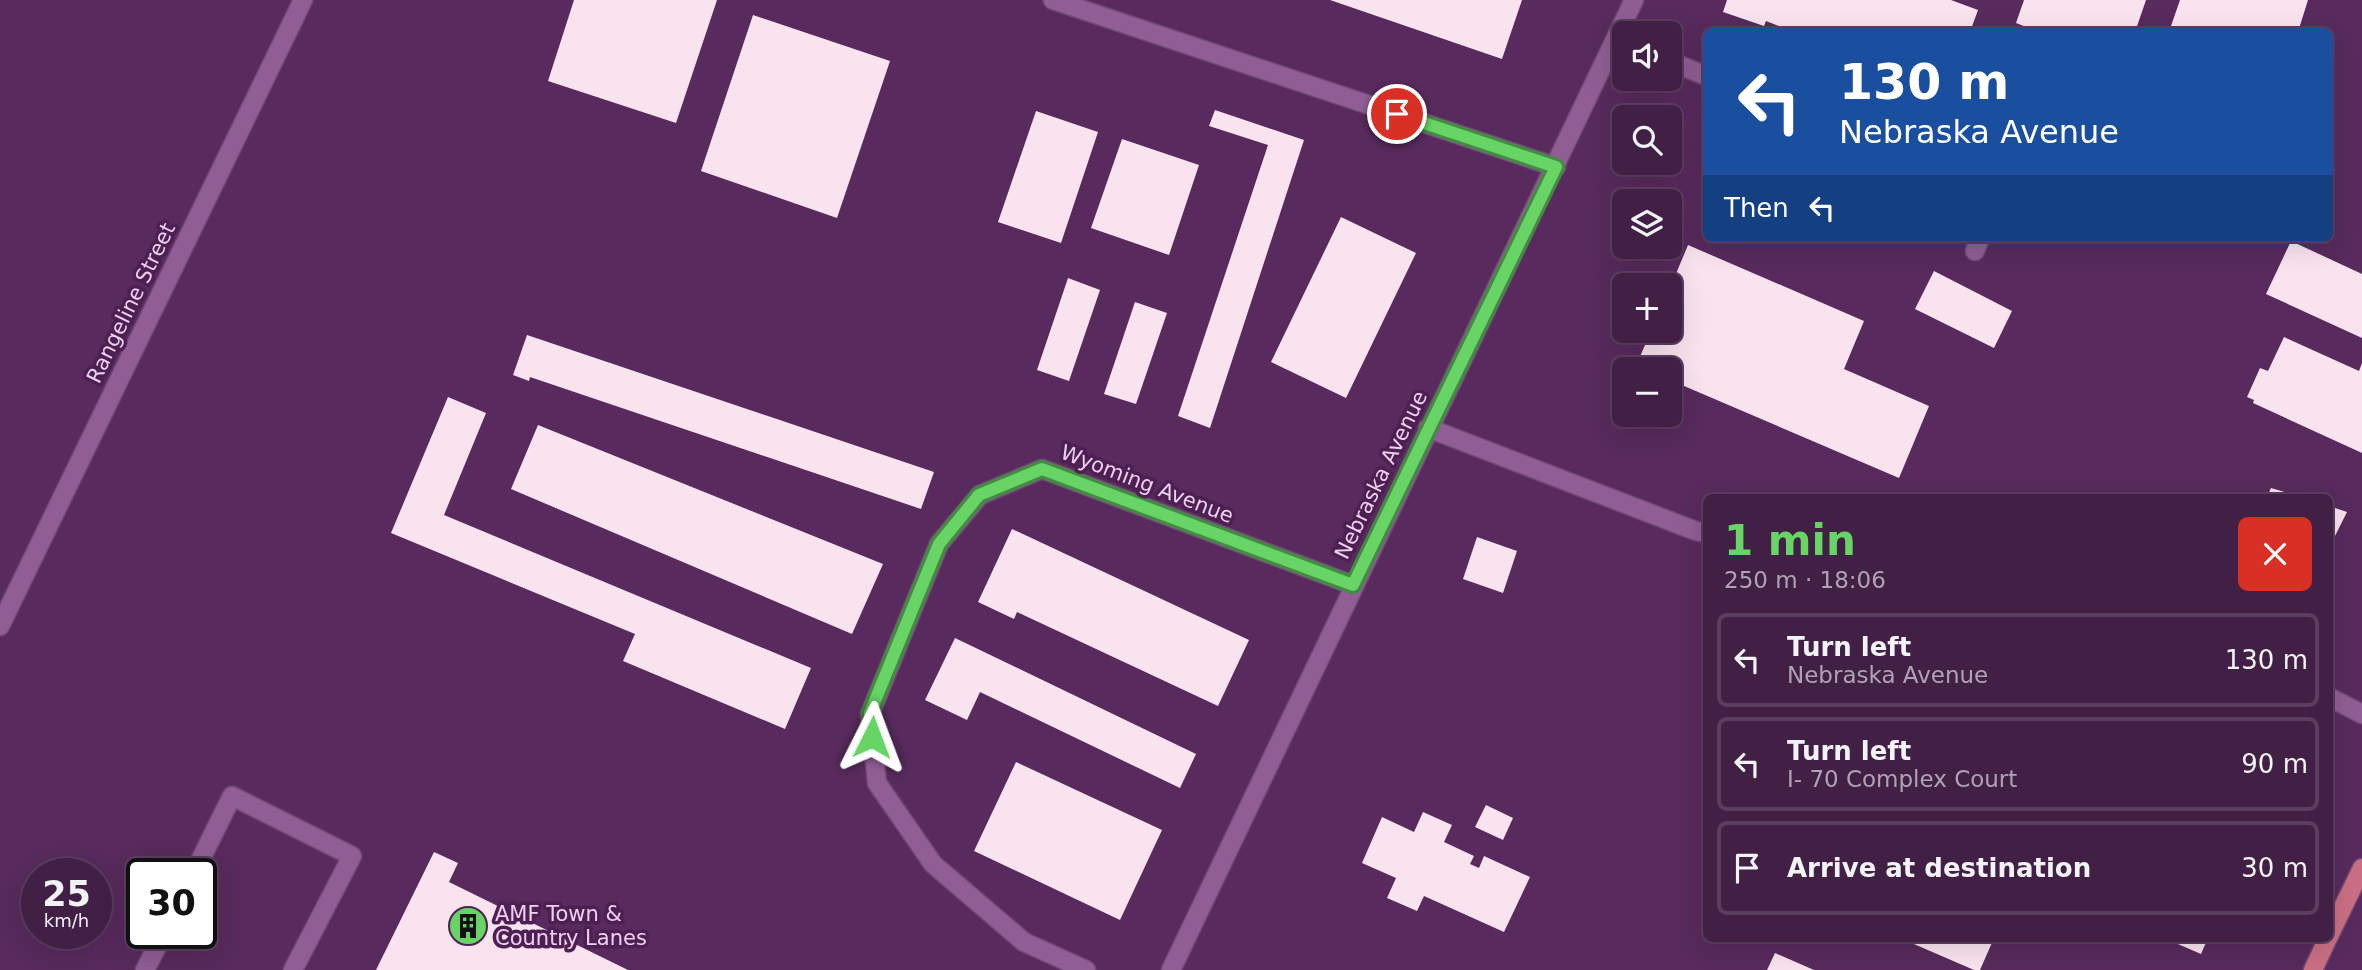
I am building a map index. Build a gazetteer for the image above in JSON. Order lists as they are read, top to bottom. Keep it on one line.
{"streets":{"street":["Rangeline Street","Nebraska Avenue","Wyoming Avenue"]},"crossings":[["Nebraska Avenue","Wyoming Avenue"]],"places":{"building":["AMF Town & Country Lanes"]},"page":{"map_buttons":["+","−"],"turn":["130 m","Nebraska Avenue"],"then":"Then","heading":["1 min","250 m · 18:06"],"list":[{"name":"Turn left","note":"Nebraska Avenue","value":"130 m"},{"name":"Turn left","note":"I- 70 Complex Court","value":"90 m"},{"name":"Arrive at destination","value":"30 m"}],"speed":"25 km/h","limit":"30"}}
